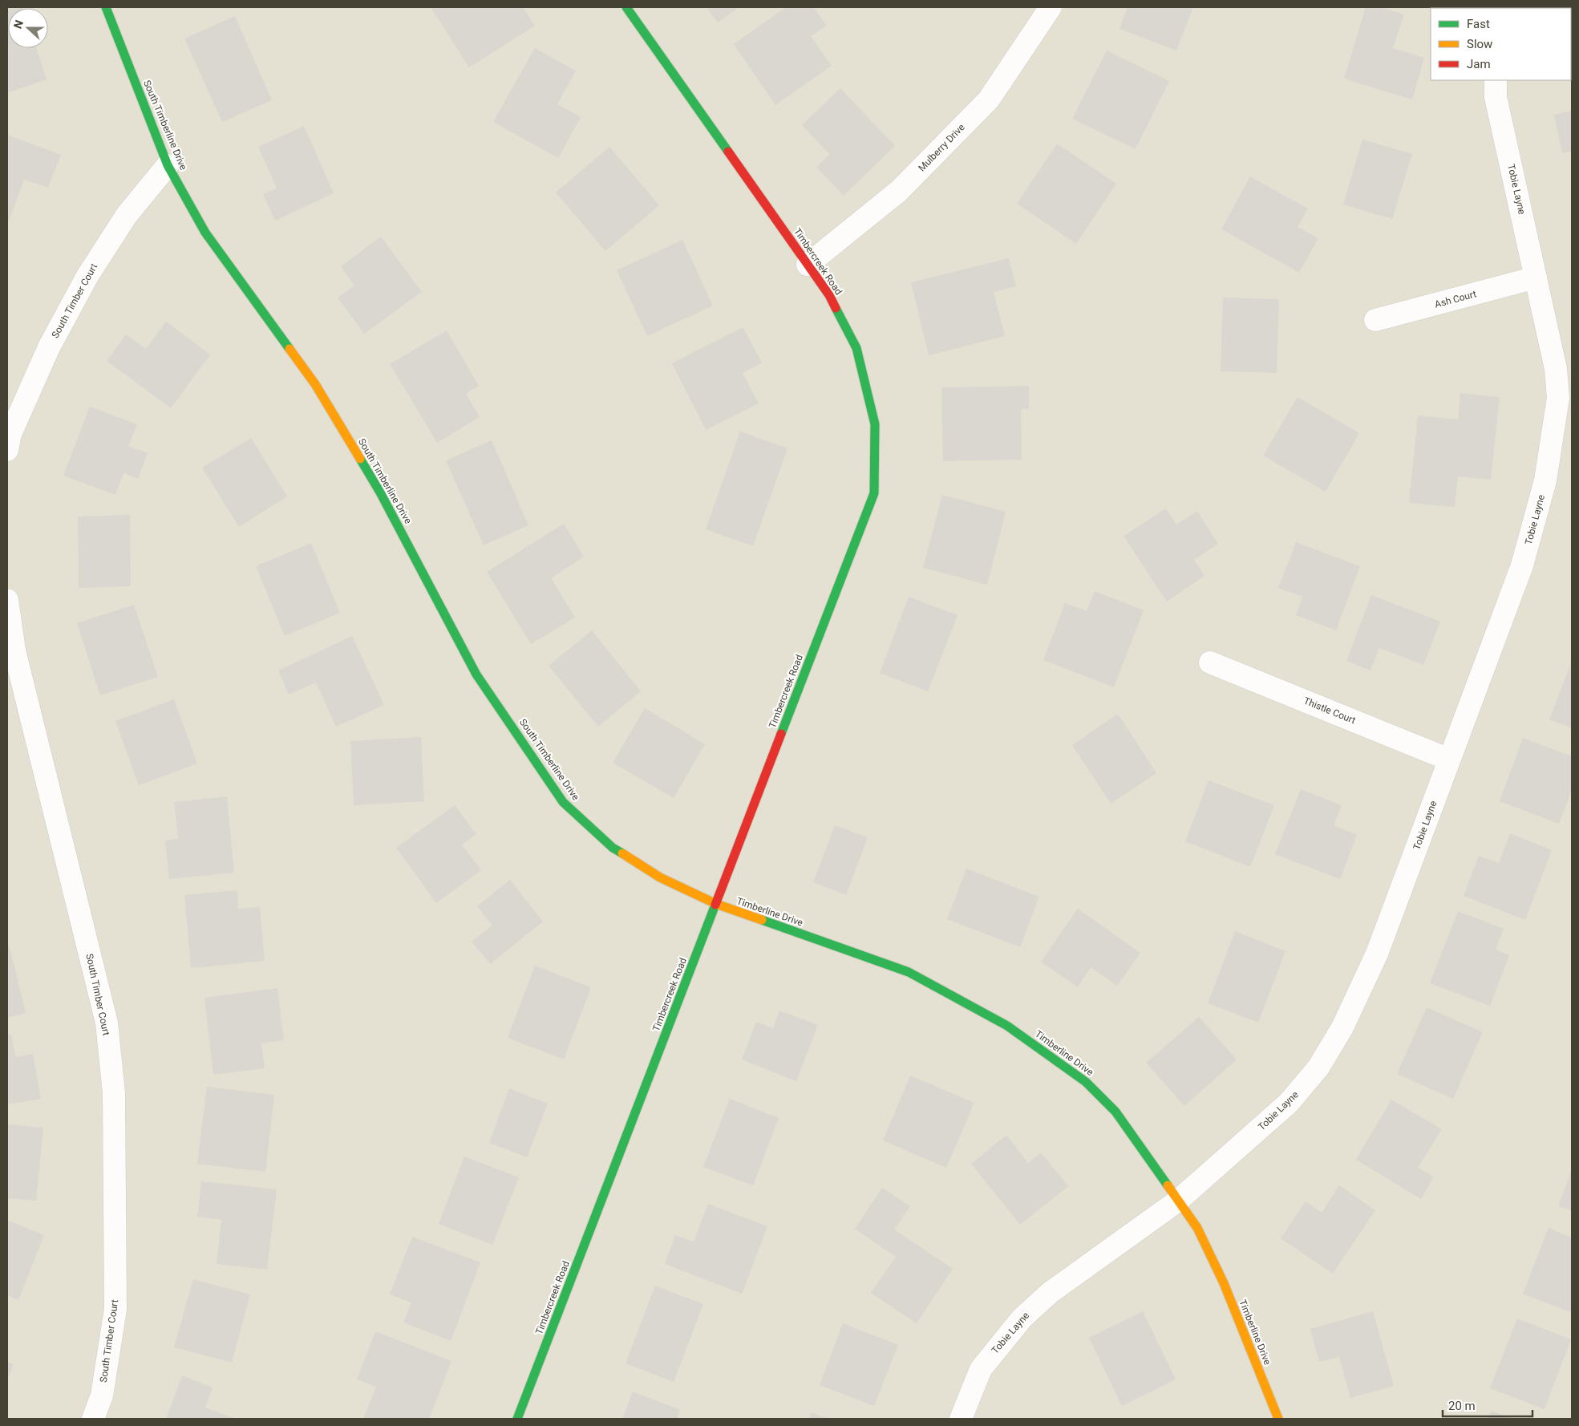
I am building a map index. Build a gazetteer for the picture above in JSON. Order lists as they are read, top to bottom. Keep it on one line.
{"streets":{"street":["South Timberline Drive","Mulberry Drive","Tobie Layne","Timbercreek Road","Ash Court","South Timber Court","Thistle Court","Timberline Drive"]},"crossings":[["South Timberline Drive","Timbercreek Road"],["South Timberline Drive","South Timber Court"],["South Timberline Drive","Timberline Drive"],["Mulberry Drive","Timbercreek Road"],["Tobie Layne","Ash Court"],["Tobie Layne","Thistle Court"],["Tobie Layne","Timberline Drive"],["Timbercreek Road","Timberline Drive"]],"legend":["Fast","Slow","Jam"],"scale_bar":"20 m","north":"left"}
